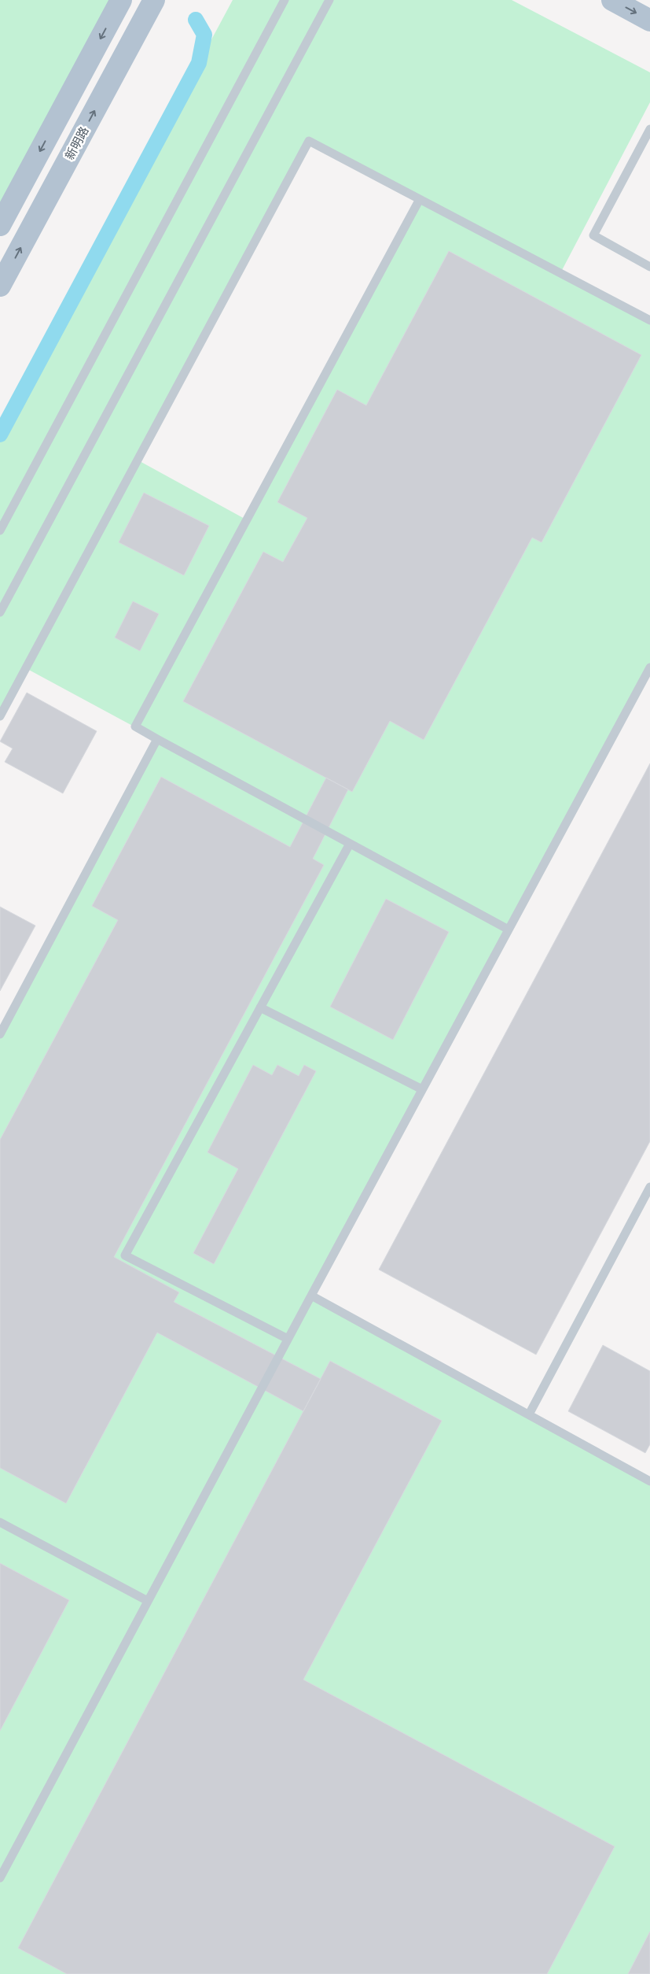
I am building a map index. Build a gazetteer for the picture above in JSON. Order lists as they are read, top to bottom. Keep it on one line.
{"streets":{"main road":["新明路"]}}
